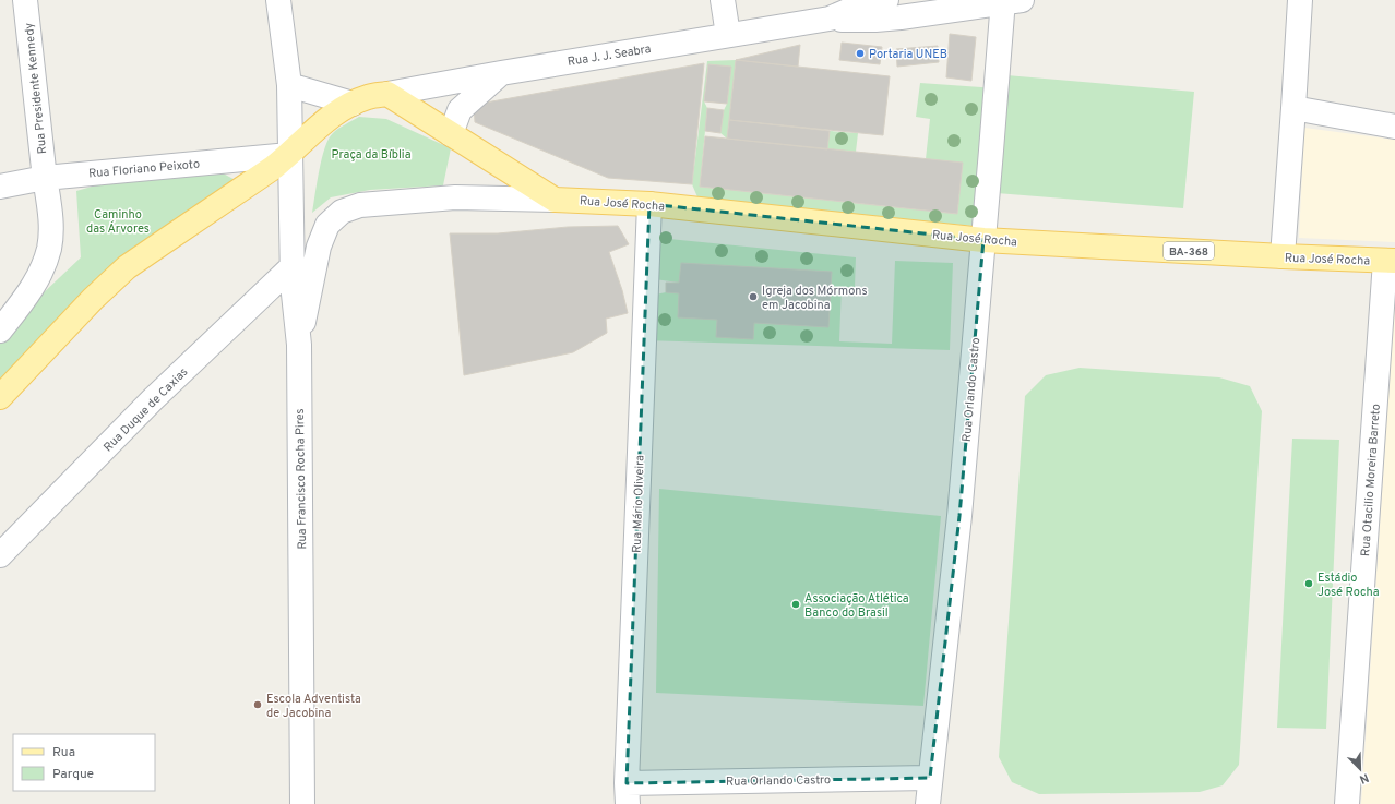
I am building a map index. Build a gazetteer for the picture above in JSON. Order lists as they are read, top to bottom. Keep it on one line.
{"streets":{"main road":["Rua José Rocha","BA-368"],"street":["Rua J. J. Seabra","Rua Presidente Kennedy","Rua Floriano Peixoto","Rua Orlando Castro","Rua Duque de Caxias","Rua Francisco Rocha Pires","Rua Otacilio Moreira Barreto","Rua Mário Oliveira"]},"crossings":[["Rua J. J. Seabra","Rua Orlando Castro"],["Rua Presidente Kennedy","Rua Floriano Peixoto"],["Rua Floriano Peixoto","Rua Francisco Rocha Pires"],["Rua José Rocha","Rua Orlando Castro"],["Rua José Rocha","Rua Otacilio Moreira Barreto"],["Rua José Rocha","Rua Mário Oliveira"],["Rua Orlando Castro","Rua Mário Oliveira"],["Rua Duque de Caxias","Rua Francisco Rocha Pires"]],"parks":["Praça da Bíblia","Caminho das Árvores"],"places":["Portaria UNEB","Igreja dos Mórmons em Jacobina","Estádio José Rocha","Associação Atlética Banco do Brasil","Escola Adventista de Jacobina"],"legend":["Rua","Parque"],"north":"bottom right"}
